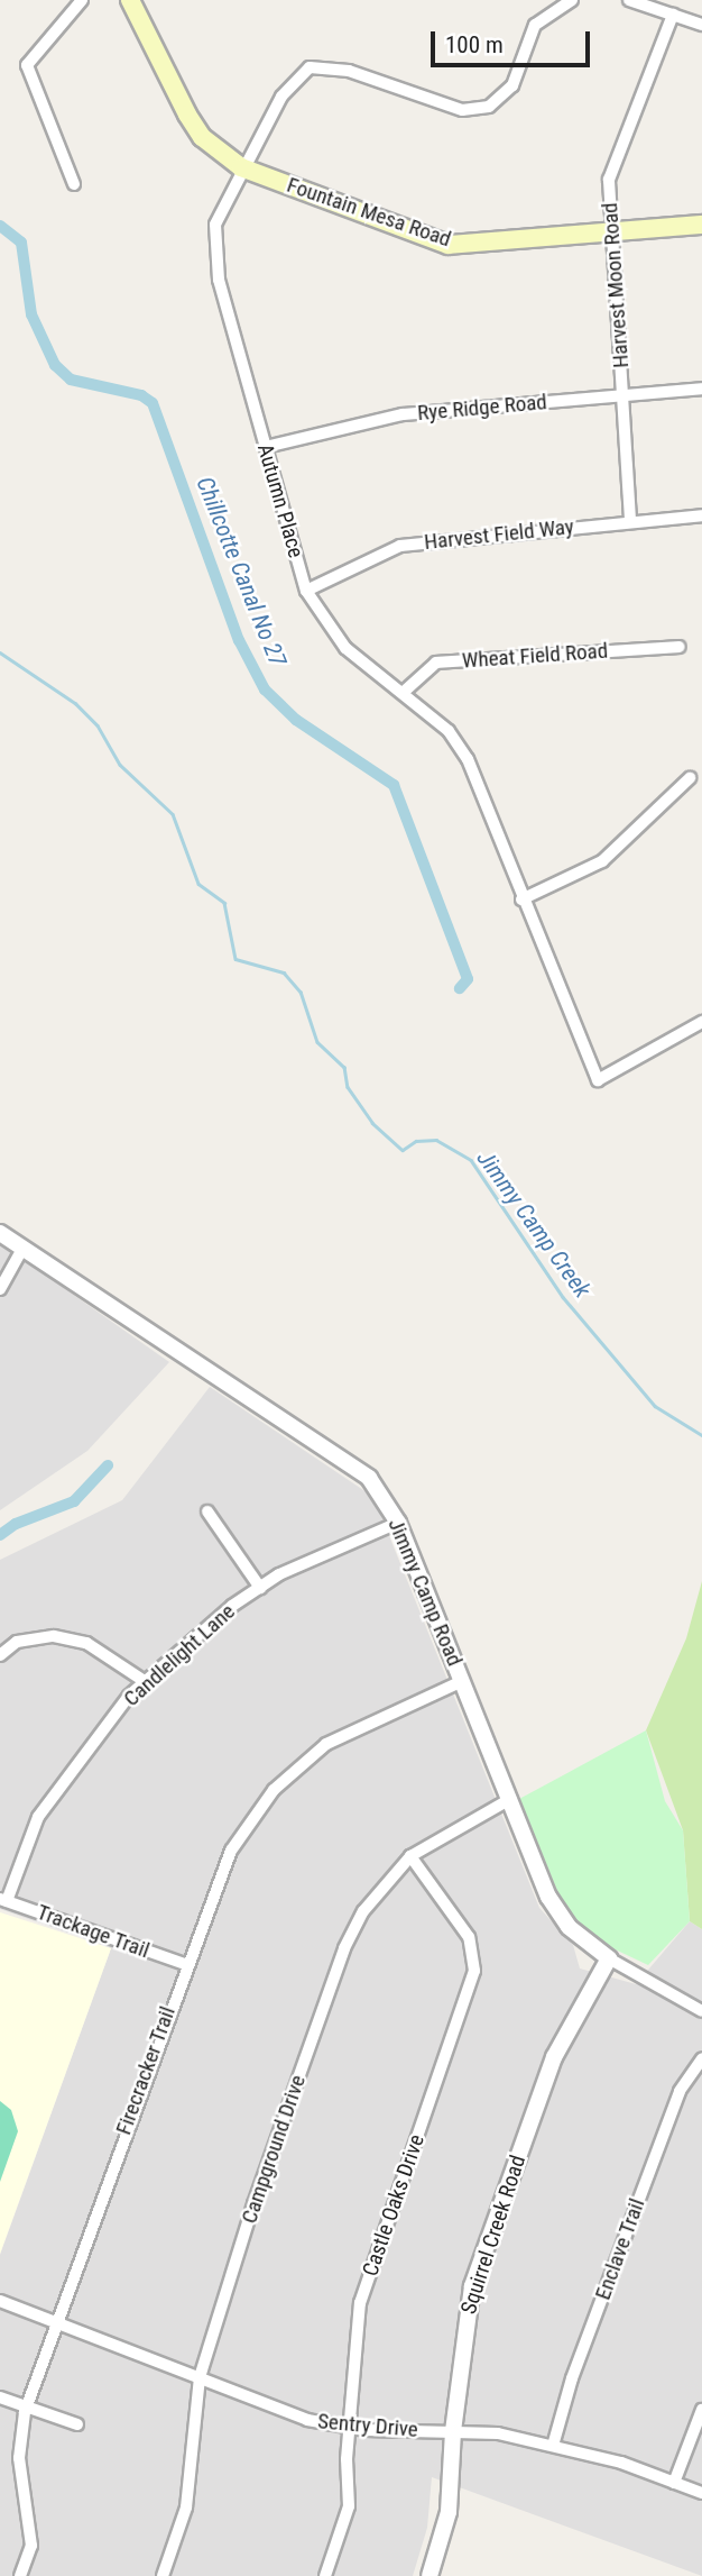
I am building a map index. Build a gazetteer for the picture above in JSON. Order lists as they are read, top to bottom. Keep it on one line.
{"streets":{"main road":["Fountain Mesa Road"],"street":["Harvest Moon Road","Rye Ridge Road","Autumn Place","Harvest Field Way","Wheat Field Road","Jimmy Camp Road","Candlelight Lane","Trackage Trail","Firecracker Trail","Campground Drive","Castle Oaks Drive","Squirrel Creek Road","Enclave Trail","Sentry Drive"]},"crossings":[["Fountain Mesa Road","Harvest Moon Road"],["Fountain Mesa Road","Autumn Place"],["Harvest Moon Road","Rye Ridge Road"],["Harvest Moon Road","Harvest Field Way"],["Rye Ridge Road","Autumn Place"],["Autumn Place","Harvest Field Way"],["Autumn Place","Wheat Field Road"],["Jimmy Camp Road","Candlelight Lane"],["Jimmy Camp Road","Firecracker Trail"],["Jimmy Camp Road","Campground Drive"],["Jimmy Camp Road","Squirrel Creek Road"],["Candlelight Lane","Trackage Trail"],["Trackage Trail","Firecracker Trail"],["Firecracker Trail","Sentry Drive"],["Campground Drive","Castle Oaks Drive"],["Campground Drive","Sentry Drive"],["Castle Oaks Drive","Sentry Drive"],["Squirrel Creek Road","Sentry Drive"],["Enclave Trail","Sentry Drive"]],"water":["Chillcotte Canal No 27","Jimmy Camp Creek"],"scale_bar":"100 m"}
